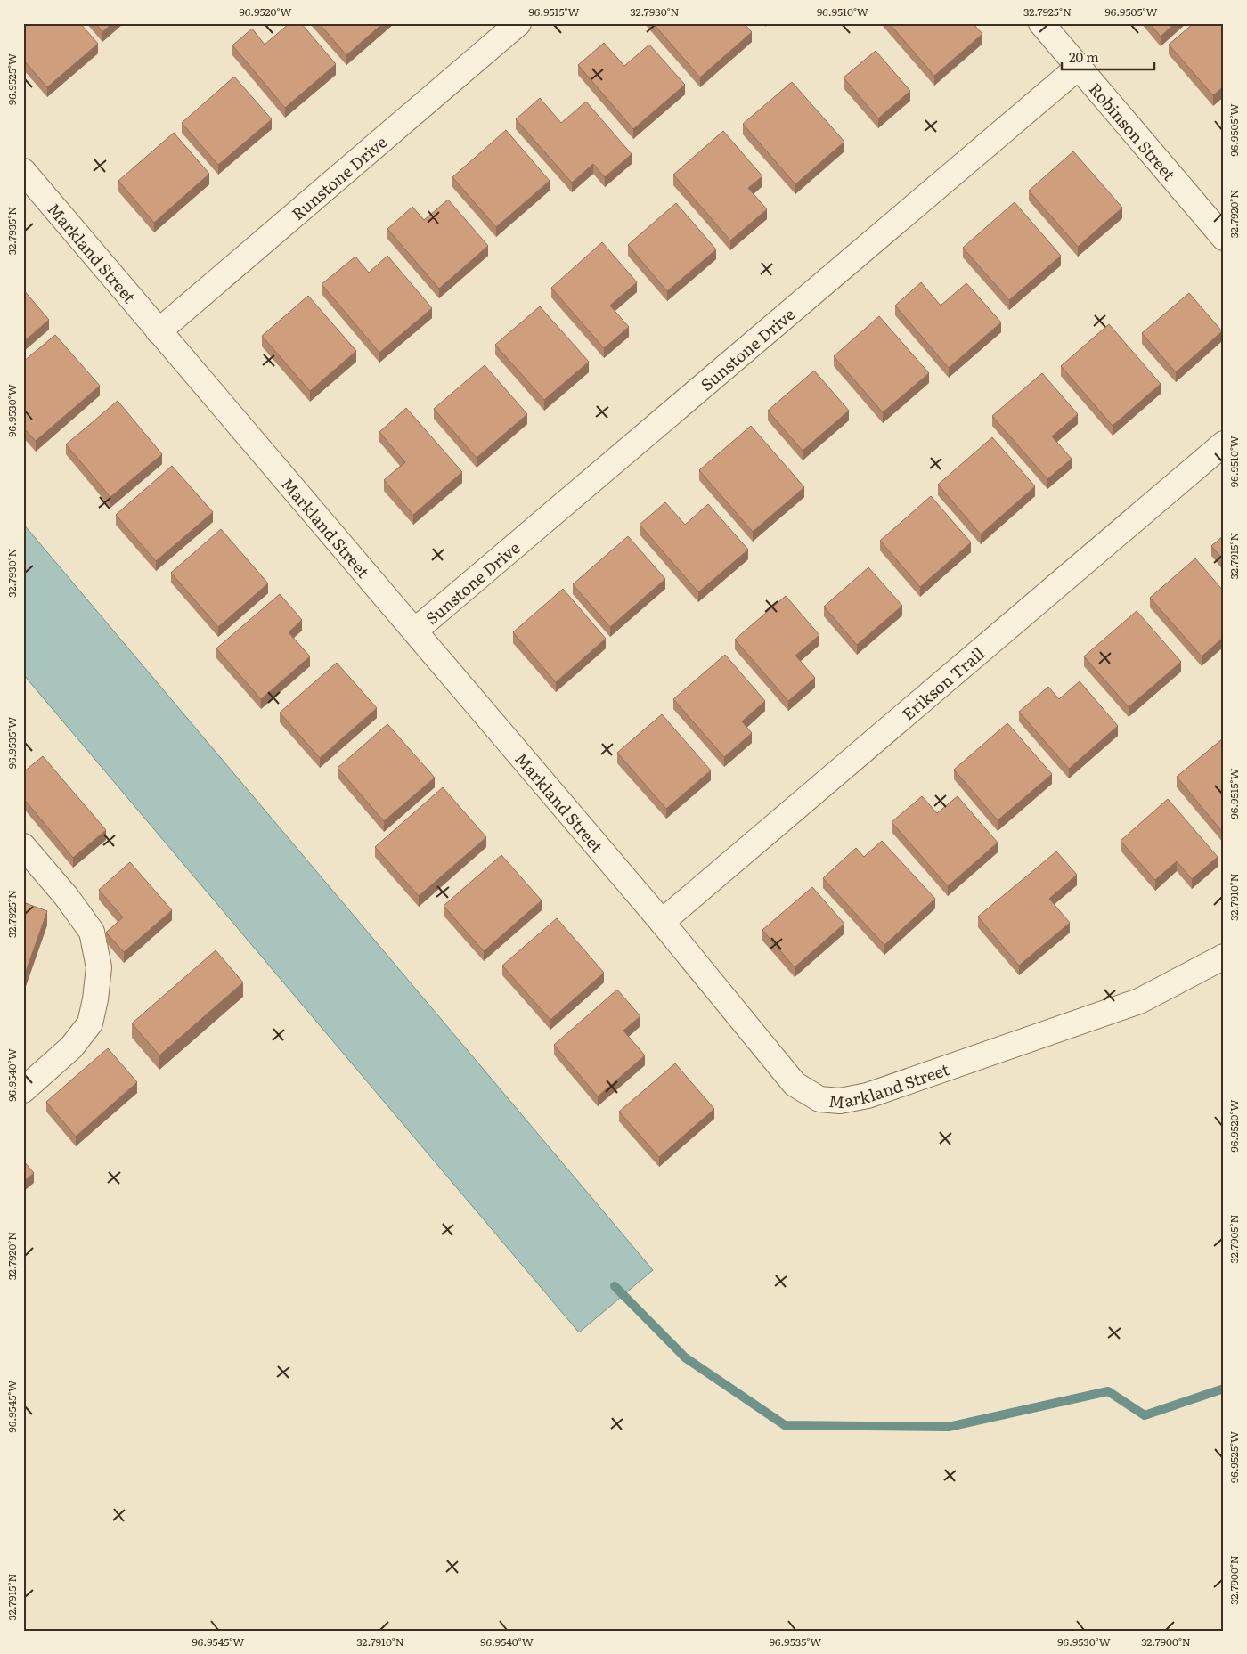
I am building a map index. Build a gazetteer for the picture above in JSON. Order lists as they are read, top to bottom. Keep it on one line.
{"streets":{"street":["Robinson Street","Runstone Drive","Markland Street","Sunstone Drive","Erikson Trail"]},"crossings":[["Robinson Street","Sunstone Drive"],["Runstone Drive","Markland Street"],["Markland Street","Sunstone Drive"],["Markland Street","Erikson Trail"]],"scale_bar":"20 m","coordinates":["96.9520°W","96.9515°W","32.7930°N","96.9510°W","32.7925°N","96.9505°W","96.9525°W","32.7920°N","32.7935°N","96.9530°W","32.7915°N","96.9535°W","32.7910°N","96.9540°W","32.7905°N","96.9545°W","32.7900°N"]}
